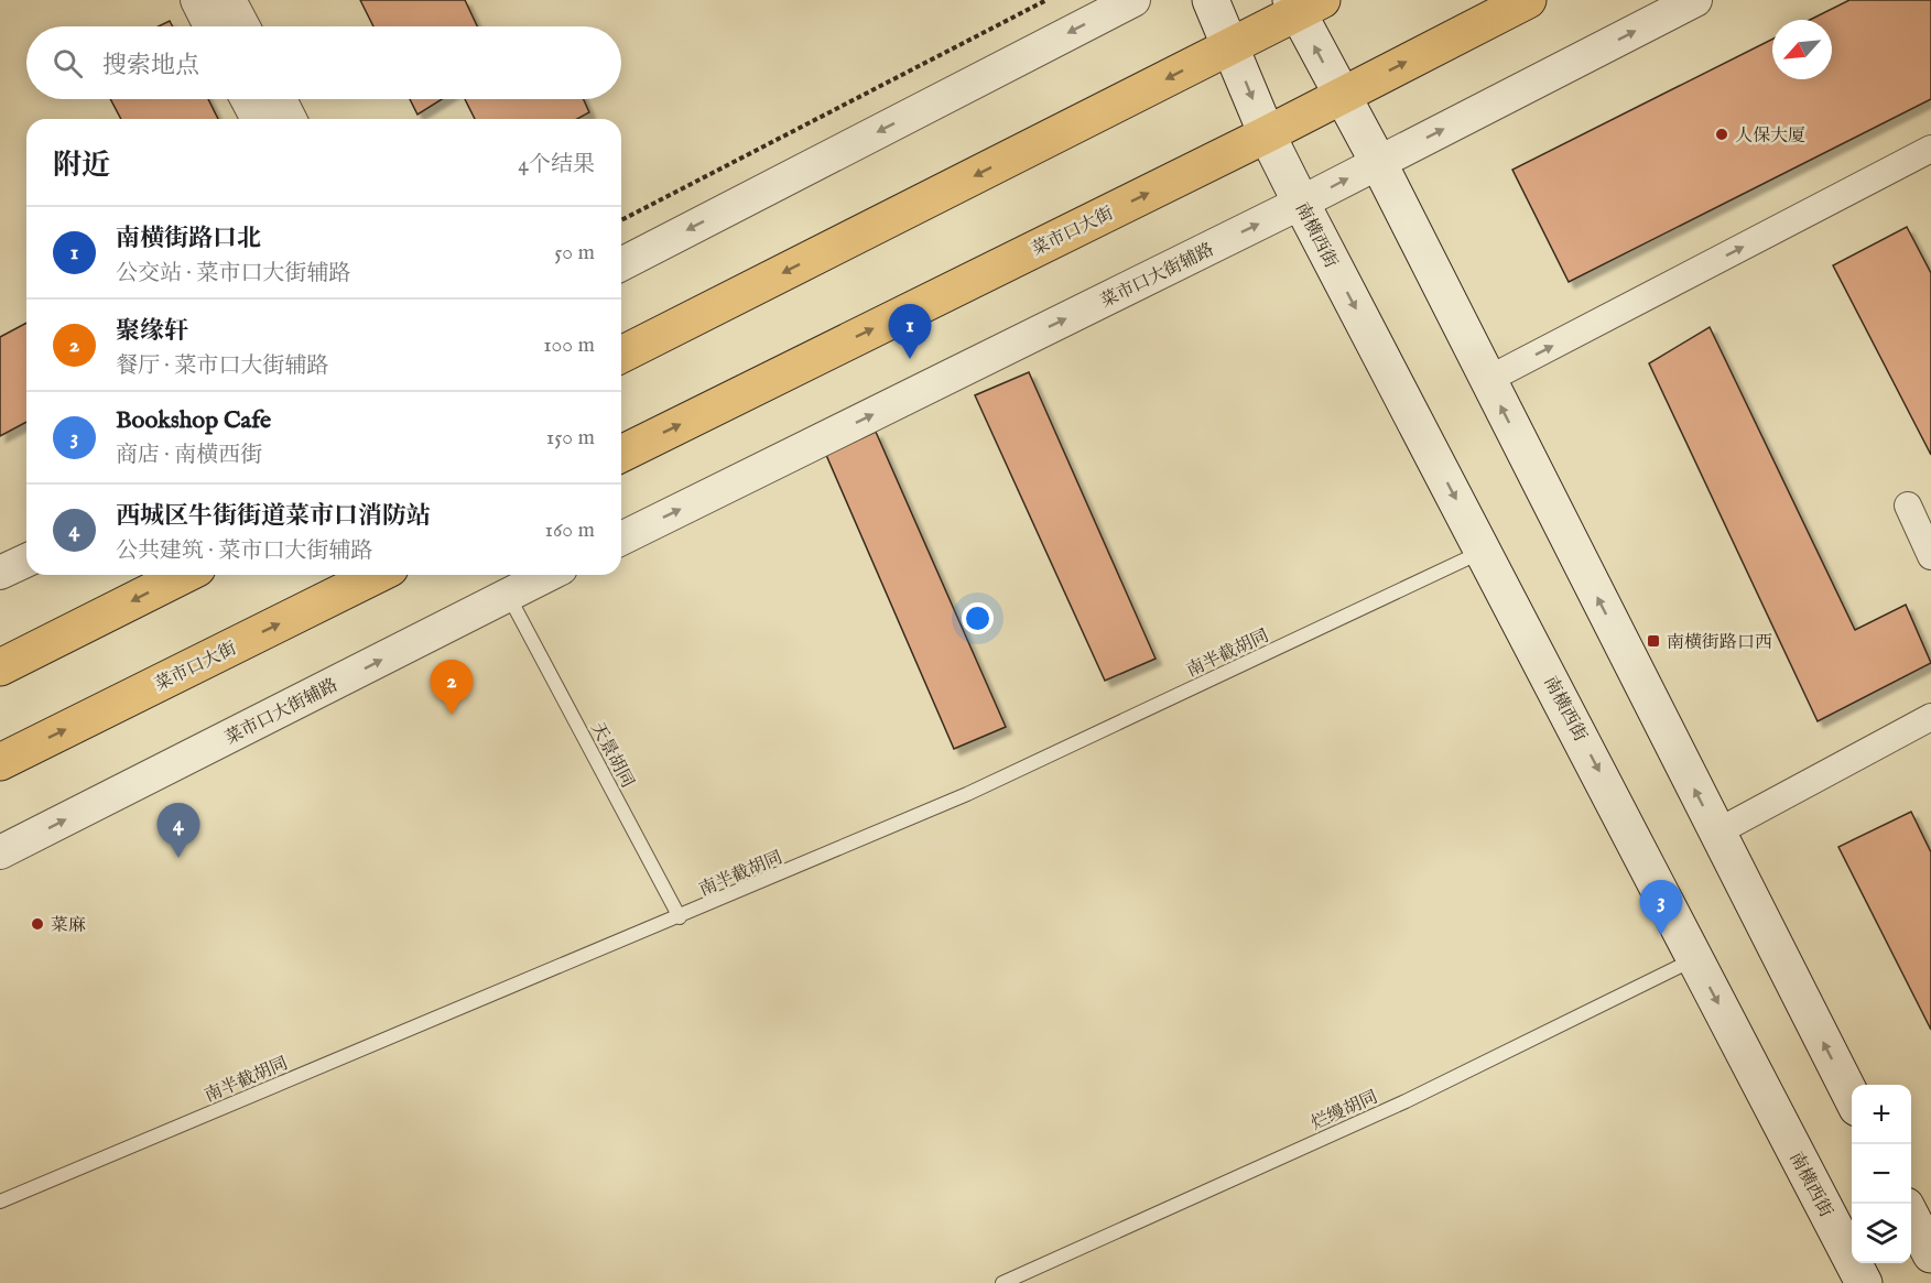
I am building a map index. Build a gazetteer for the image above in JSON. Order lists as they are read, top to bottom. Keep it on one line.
{"streets":{"main road":["菜市口大街","南横西街"],"street":["菜市口大街辅路"],"lane":["南半截胡同","天景胡同","烂缦胡同"]},"crossings":[["菜市口大街","南横西街"],["南横西街","菜市口大街辅路"],["南横西街","南半截胡同"],["南横西街","烂缦胡同"],["南半截胡同","天景胡同"]],"places":{"other":["人保大厦","菜麻"],"transit":["南横街路口西"]},"north":"bottom left","page":{"search":"搜索地点","heading":["附近","4个结果"],"list":[{"mark":"1","name":"南横街路口北","note":"公交站 · 菜市口大街辅路","value":"50 m"},{"mark":"2","name":"聚缘轩","note":"餐厅 · 菜市口大街辅路","value":"100 m"},{"mark":"3","name":"Bookshop Cafe","note":"商店 · 南横西街","value":"150 m"},{"mark":"4","name":"西城区牛街街道菜市口消防站","note":"公共建筑 · 菜市口大街辅路","value":"160 m"}],"pins":["1","2","4","3"],"map_buttons":["+","−"]}}
